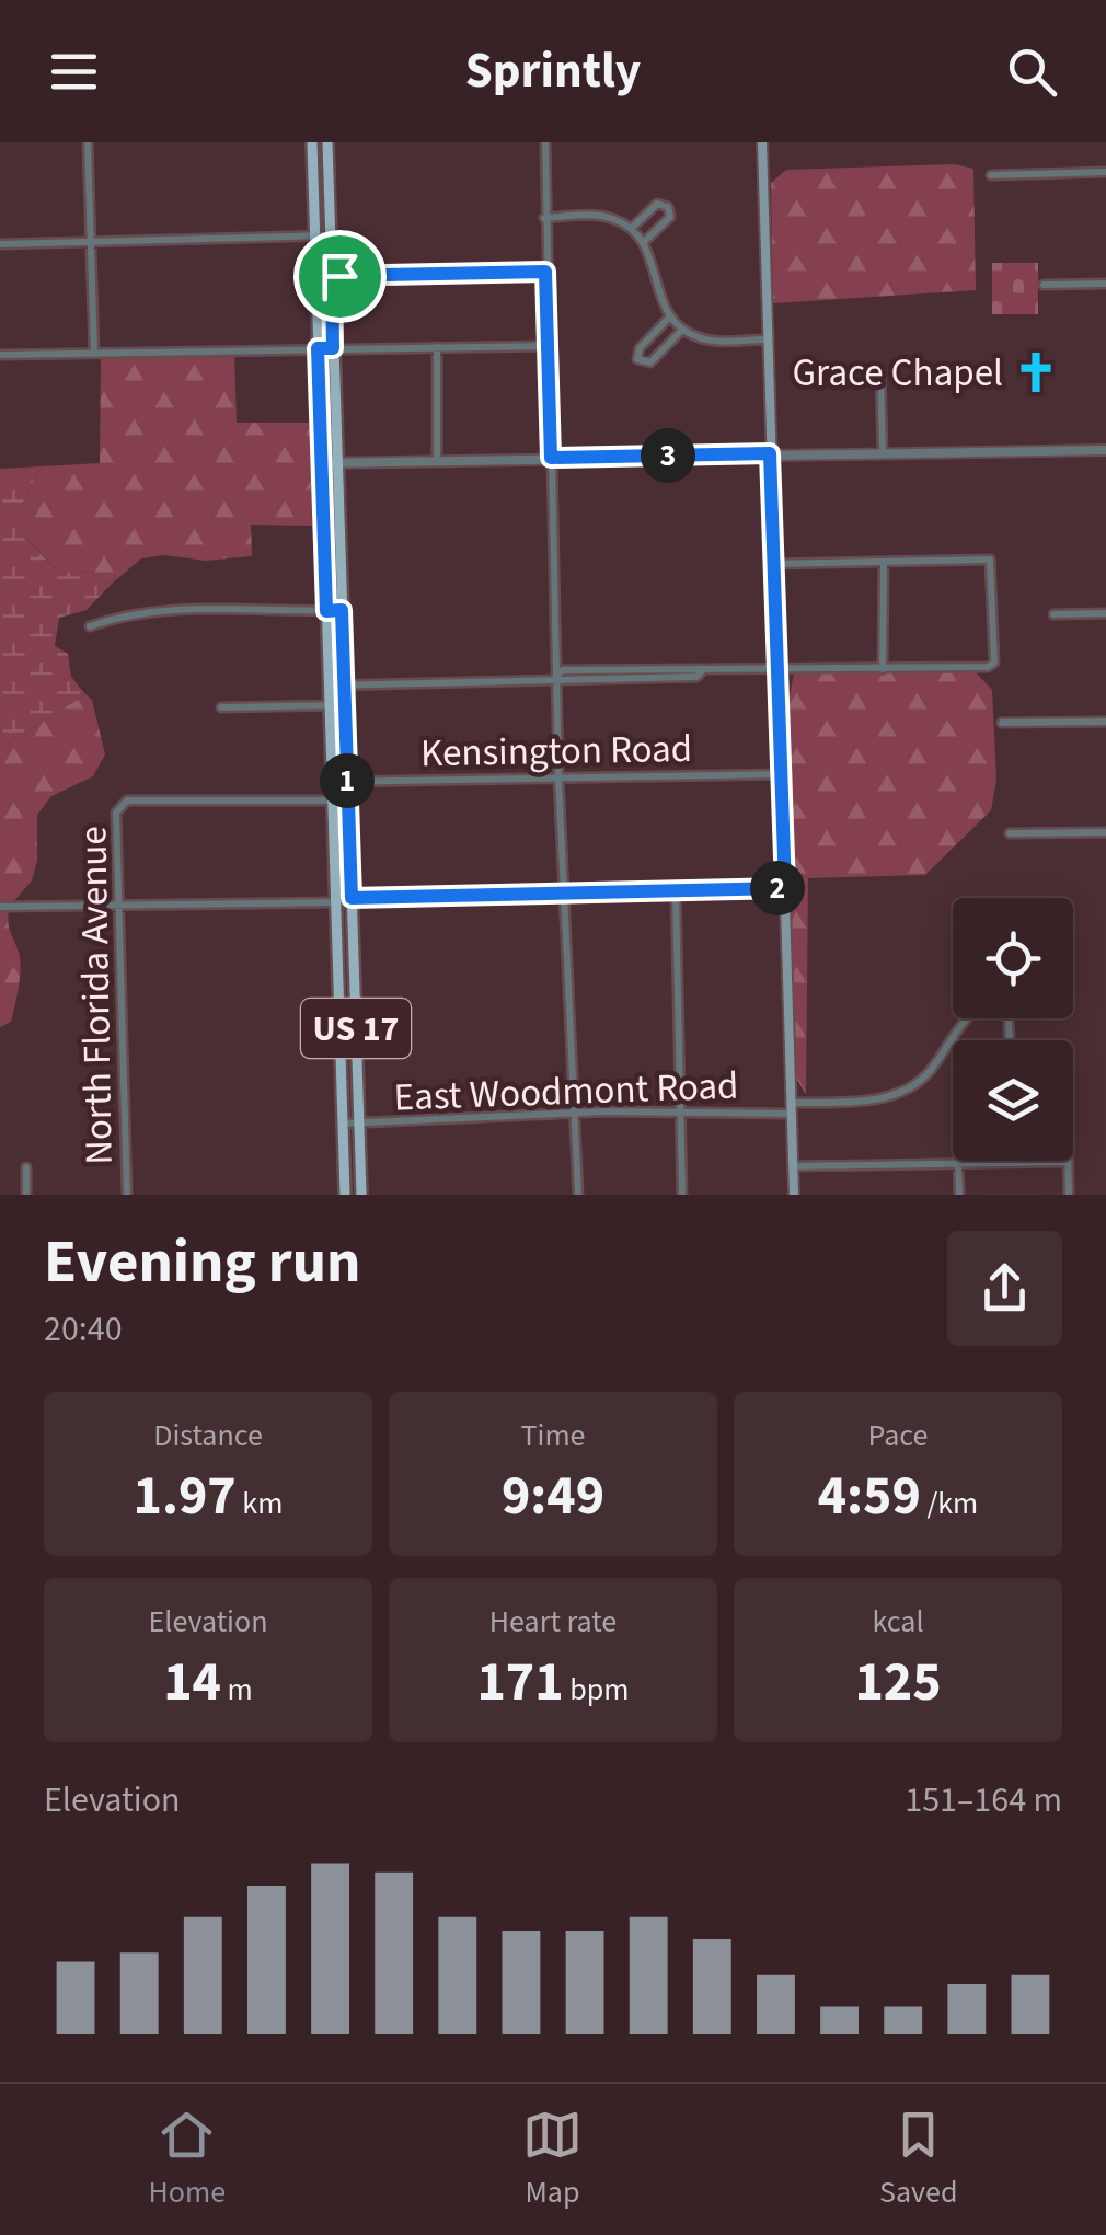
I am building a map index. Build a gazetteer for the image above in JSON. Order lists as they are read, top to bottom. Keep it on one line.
{"streets":{"main road":["US 17"],"street":["Kensington Road","North Florida Avenue","East Woodmont Road"]},"crossings":[["Kensington Road","US 17"],["North Florida Avenue","US 17"],["US 17","East Woodmont Road"]],"places":{"church":["Grace Chapel"]},"page":{"header":"Sprintly","pins":["3","1","2"],"heading":["Evening run","20:40"],"stats":[["Distance","1.97 km"],["Time","9:49"],["Pace","4:59 /km"],["Elevation","14 m"],["Heart rate","171 bpm"],["kcal","125"]],"chart":["Elevation","151–164 m"],"tabs":["Home","Map","Saved"]}}
